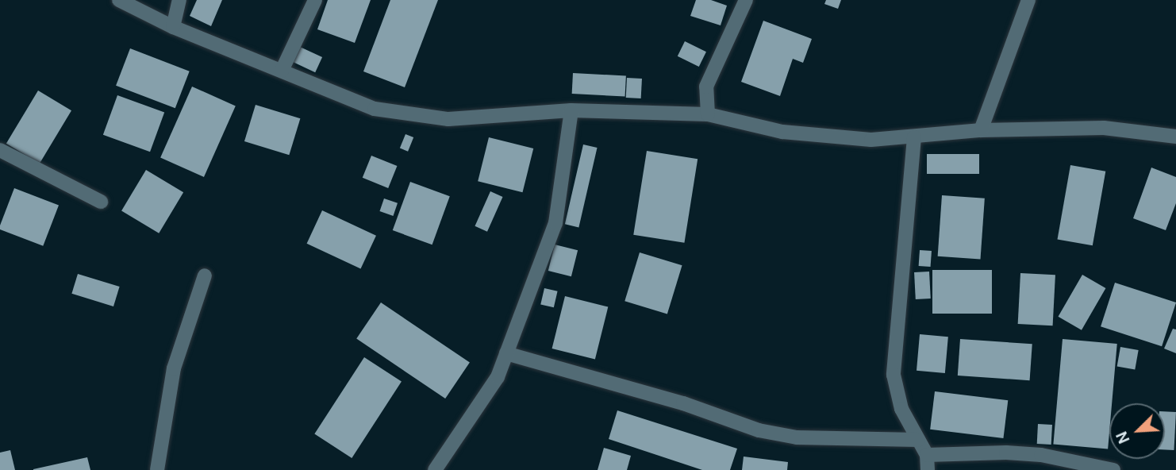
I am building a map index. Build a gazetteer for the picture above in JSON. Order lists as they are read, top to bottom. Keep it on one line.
{"north":"bottom left"}
